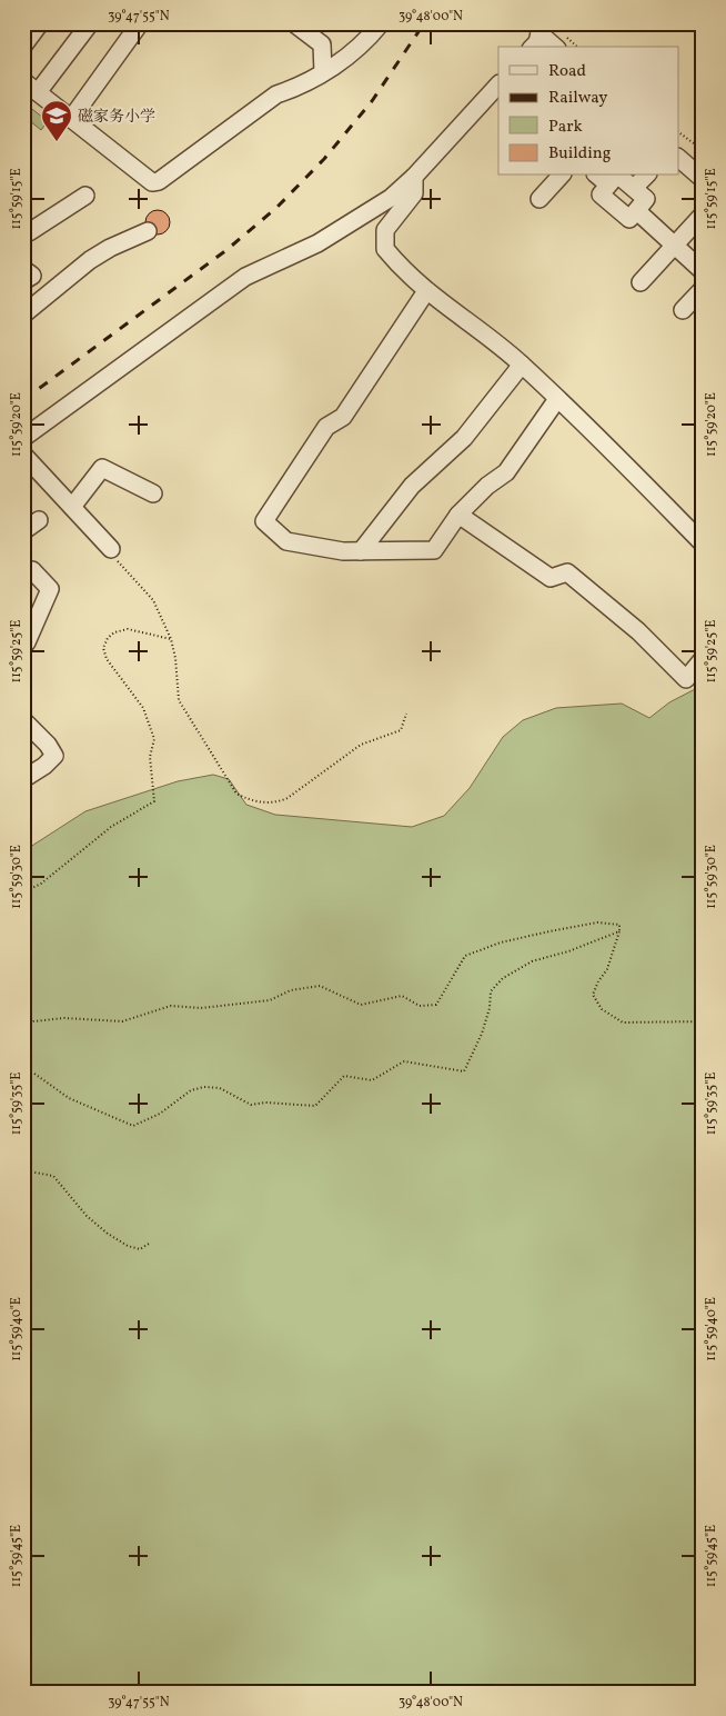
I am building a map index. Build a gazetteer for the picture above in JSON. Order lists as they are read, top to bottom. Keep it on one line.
{"places":{"school or university":["磁家务小学"]},"legend":["Road","Railway","Park","Building"],"coordinates":["39°47'55\"N","39°48'00\"N","115°59'15\"E","115°59'20\"E","115°59'25\"E","115°59'30\"E","115°59'35\"E","115°59'40\"E","115°59'45\"E"]}
